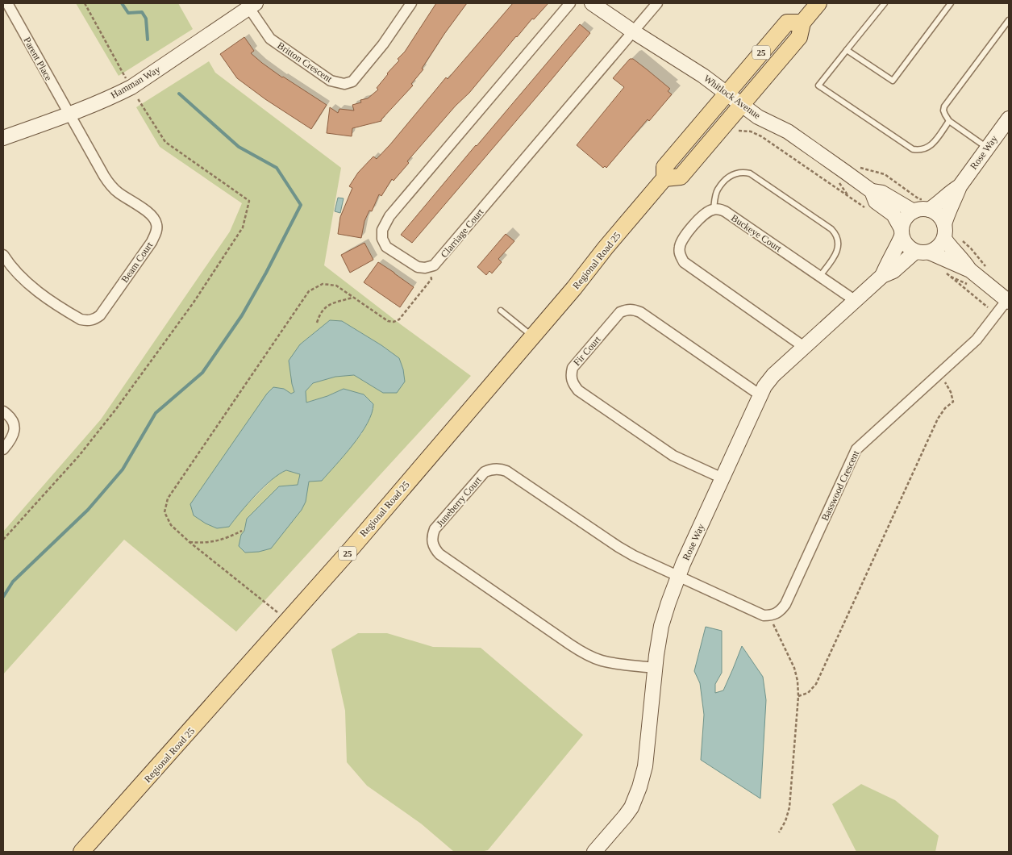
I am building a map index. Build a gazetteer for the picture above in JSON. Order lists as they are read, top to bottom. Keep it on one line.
{"streets":{"main road":["25","Regional Road 25"],"street":["Parent Place","Britton Crescent","Hamman Way","Whitlock Avenue","Rose Way","Clarriage Court","Buckeye Court","Beam Court","Fir Court","Basswood Crescent","Juneberry Court"]},"crossings":[["25","Whitlock Avenue"],["25","Regional Road 25"],["Parent Place","Hamman Way"],["Parent Place","Beam Court"],["Britton Crescent","Hamman Way"],["Hamman Way","Beam Court"],["Whitlock Avenue","Rose Way"],["Whitlock Avenue","Clarriage Court"],["Whitlock Avenue","Regional Road 25"],["Rose Way","Buckeye Court"],["Rose Way","Fir Court"],["Rose Way","Juneberry Court"]]}
